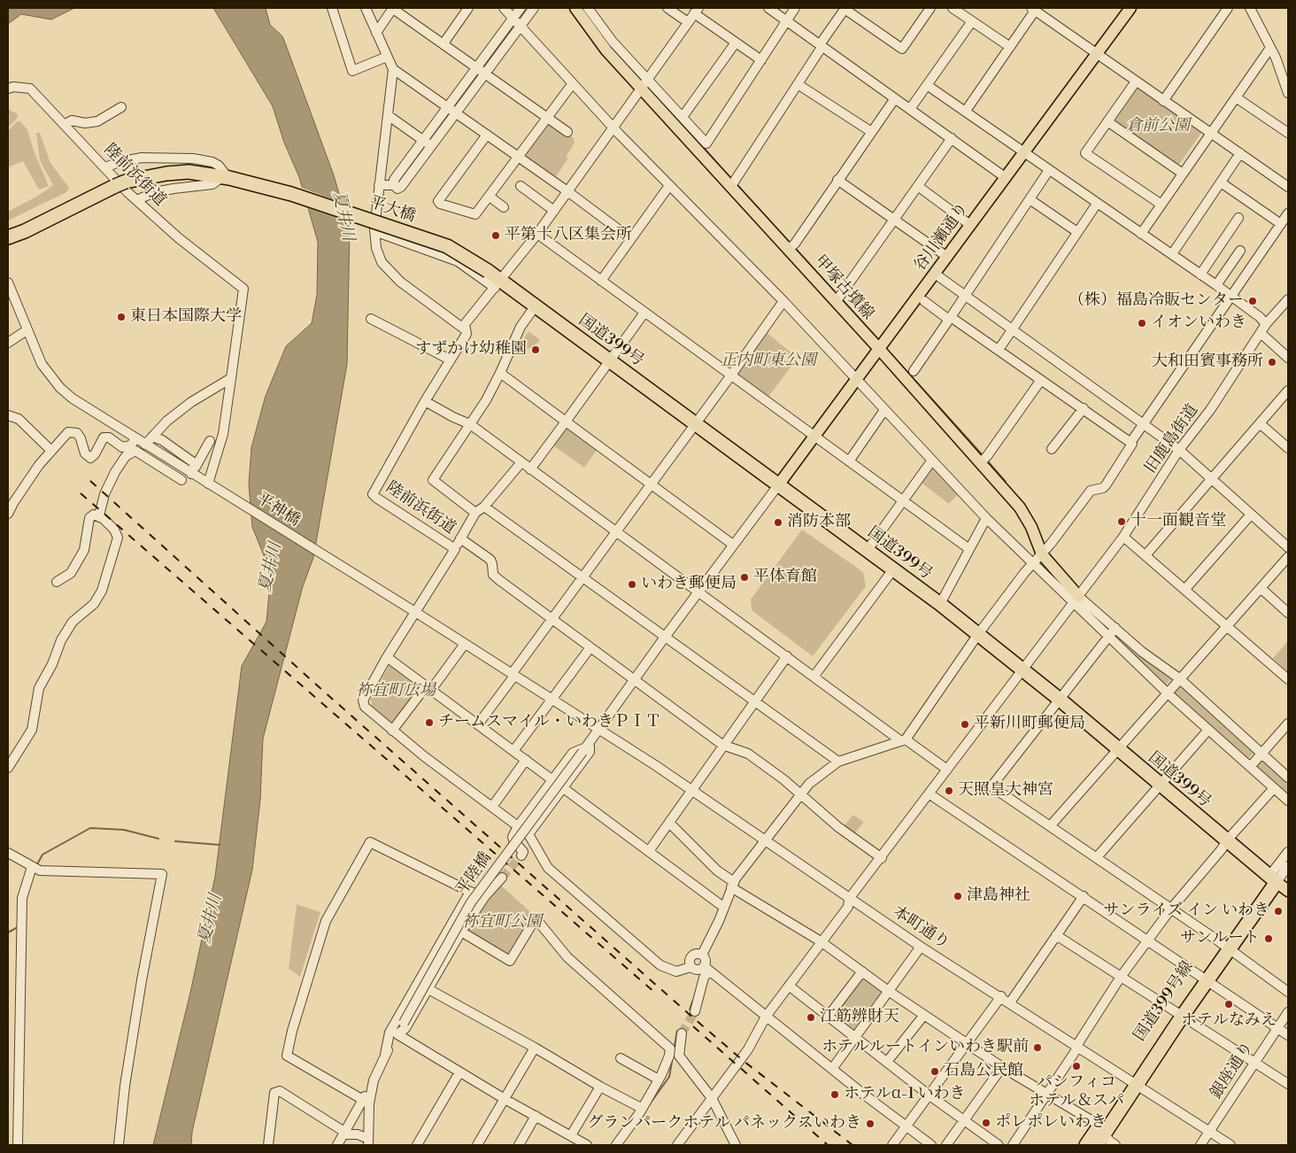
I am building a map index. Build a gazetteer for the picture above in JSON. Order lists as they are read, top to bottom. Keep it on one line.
{"streets":{"highway":["平大橋","国道399号","国道399号線"],"main road":["谷川瀬通り","甲塚古墳線"],"street":["陸前浜街道","旧鹿島街道","平神橋","平陸橋","本町通り","銀座通り"]},"crossings":[["陸前浜街道","平神橋"],["平大橋","国道399号"],["谷川瀬通り","甲塚古墳線"],["谷川瀬通り","国道399号"],["谷川瀬通り","平陸橋"],["甲塚古墳線","旧鹿島街道"],["国道399号","旧鹿島街道"],["国道399号","平陸橋"],["国道399号","国道399号線"],["旧鹿島街道","本町通り"],["平陸橋","本町通り"],["本町通り","国道399号線"],["本町通り","銀座通り"]],"water":["夏井川"],"parks":["倉前公園","正内町東公園","祢宜町広場","祢宜町公園"],"places":["平第十八区集会所","（株）福島冷販センター","東日本国際大学","イオンいわき","すずかけ幼稚園","大和田賓事務所","十一面観音堂","消防本部","平体育館","いわき郵便局","チームスマイル・いわきＰＩＴ","平新川町郵便局","天照皇大神宮","津島神社","サンライズ イン いわき","サンルート","ホテルなみえ","江筋辨財天","ホテルルートインいわき駅前","パシフィコ ホテル＆スパ","石島公民館","ホテルα-1 いわき","ポレポレいわき","グランパークホテル パネックスいわき"]}
